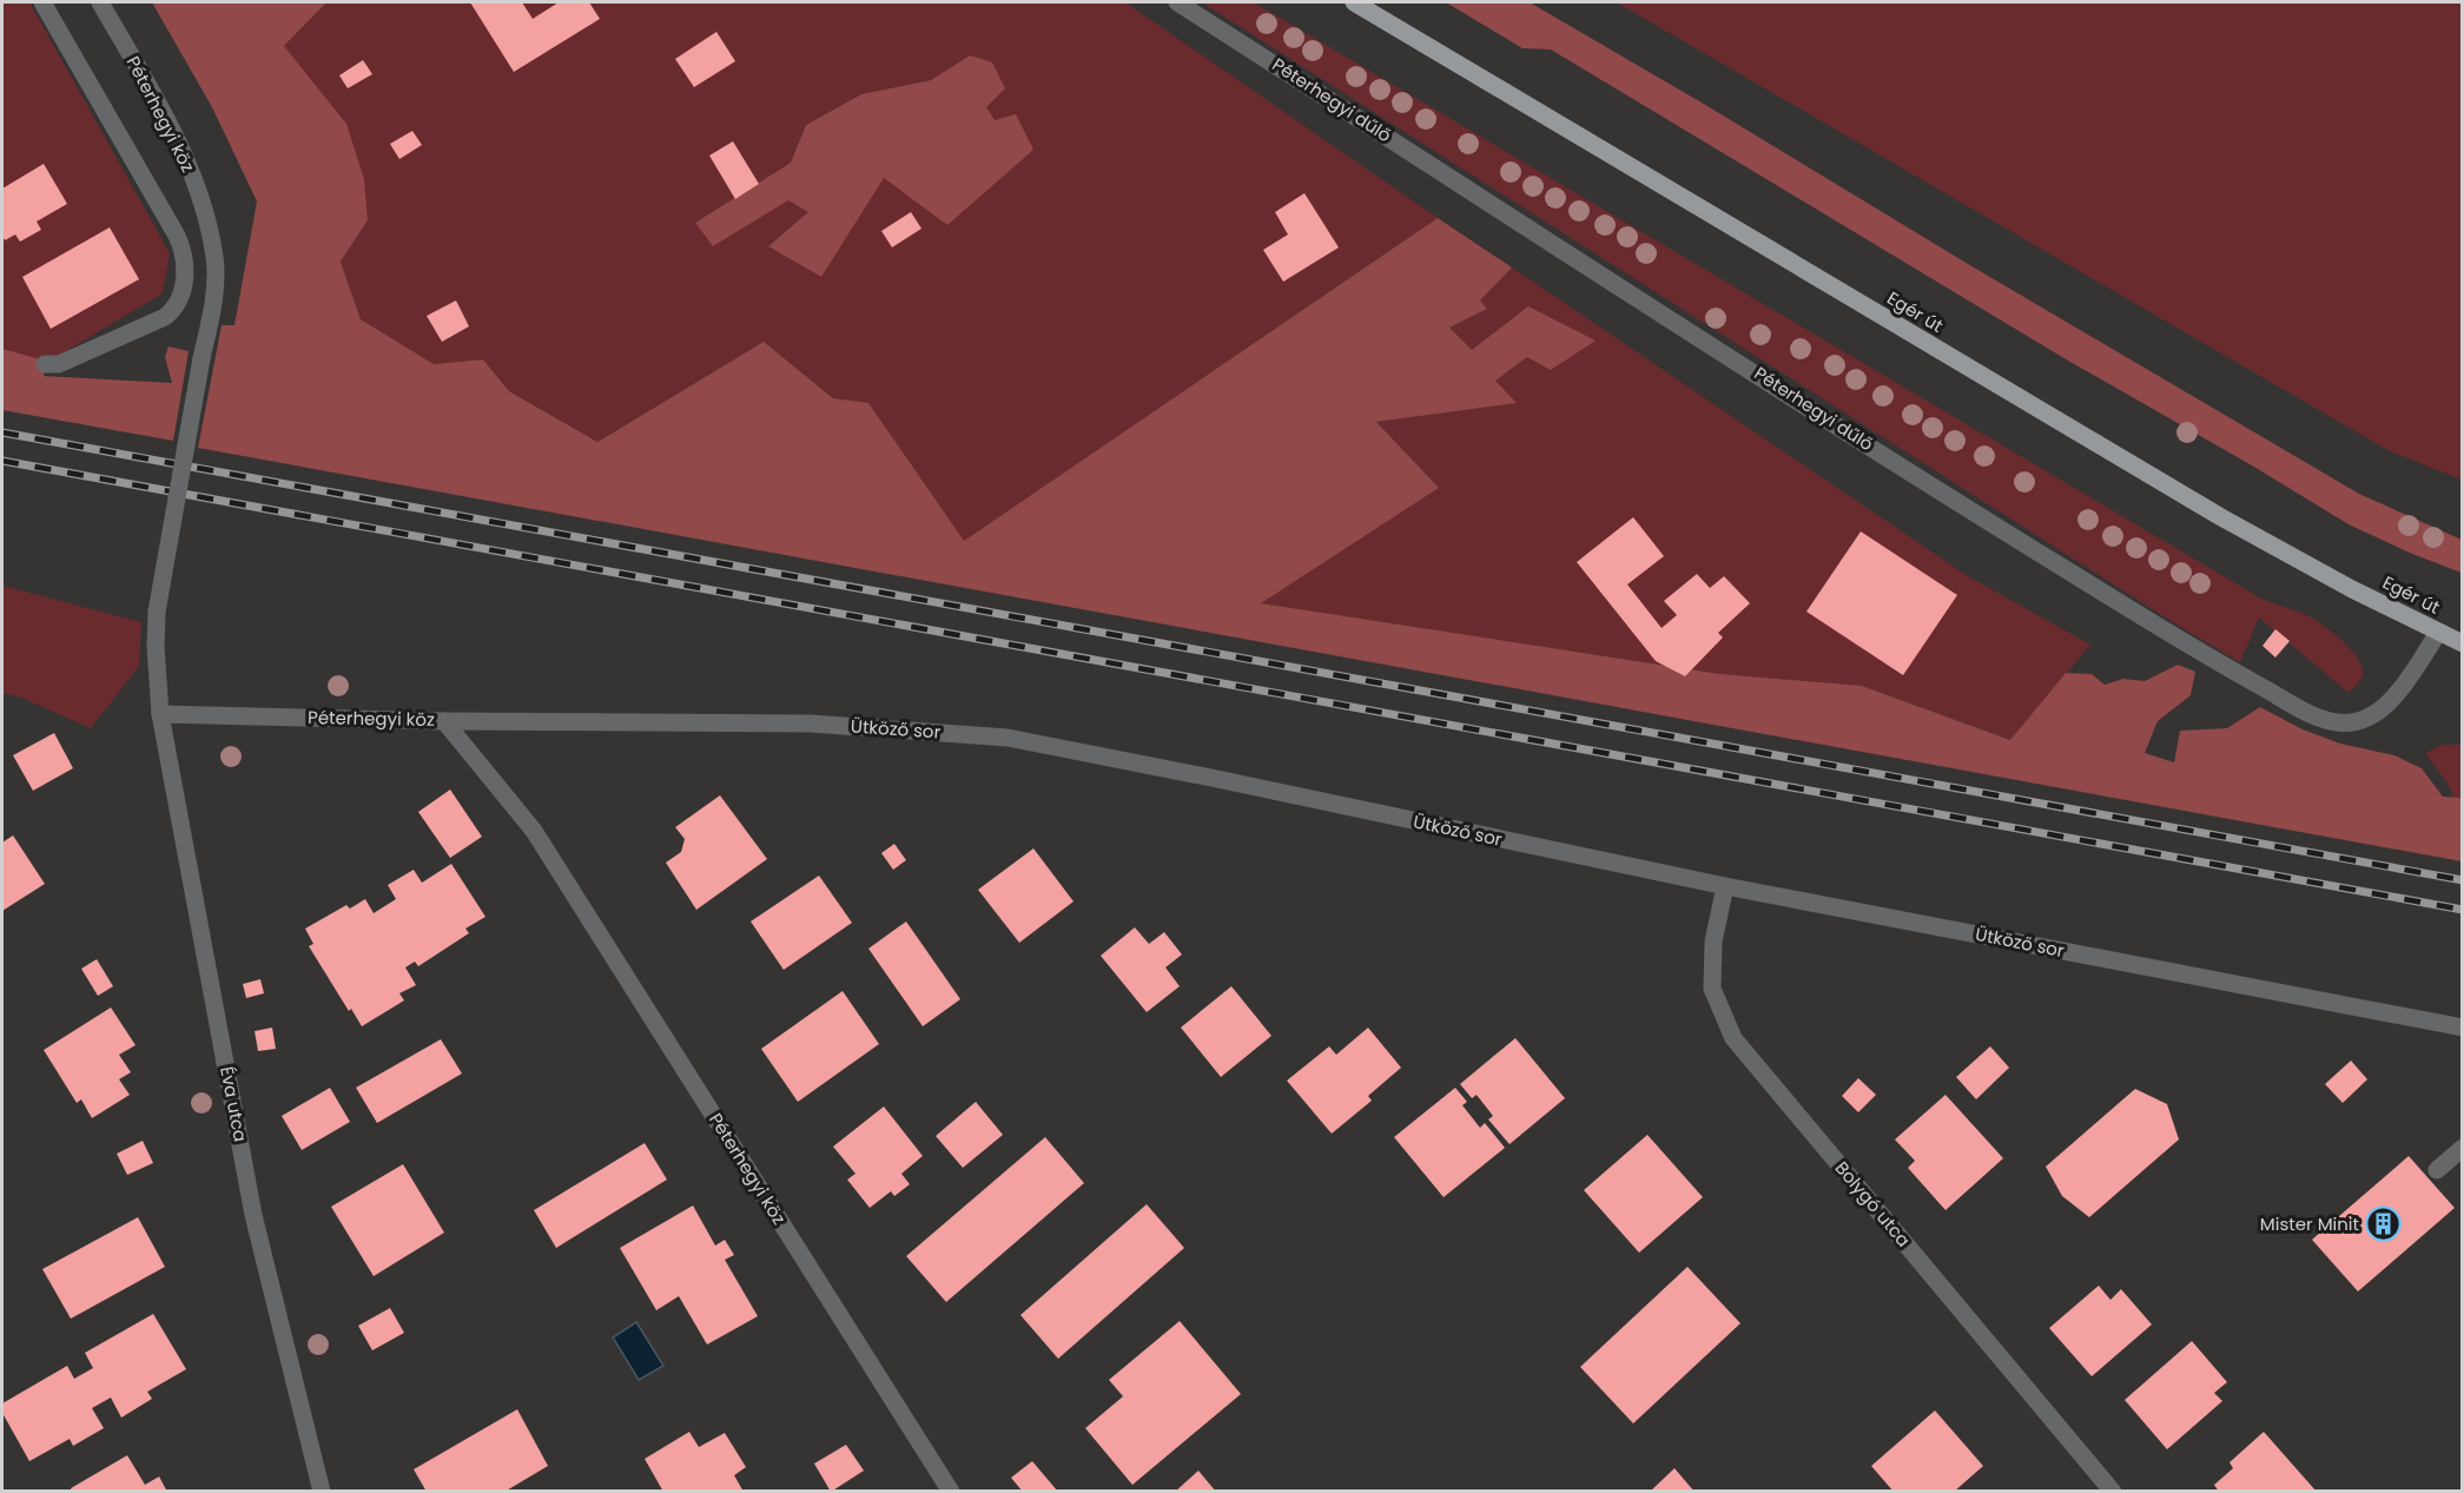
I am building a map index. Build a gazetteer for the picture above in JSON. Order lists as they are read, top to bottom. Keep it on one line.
{"streets":{"main road":["Egér út"],"street":["Péterhegyi dűlő","Péterhegyi köz","Ütköző sor","Éva utca","Bolygó utca"]},"crossings":[["Péterhegyi dűlő","Egér út"],["Péterhegyi köz","Ütköző sor"],["Péterhegyi köz","Éva utca"],["Ütköző sor","Bolygó utca"]],"places":{"building":["Mister Minit"]}}
